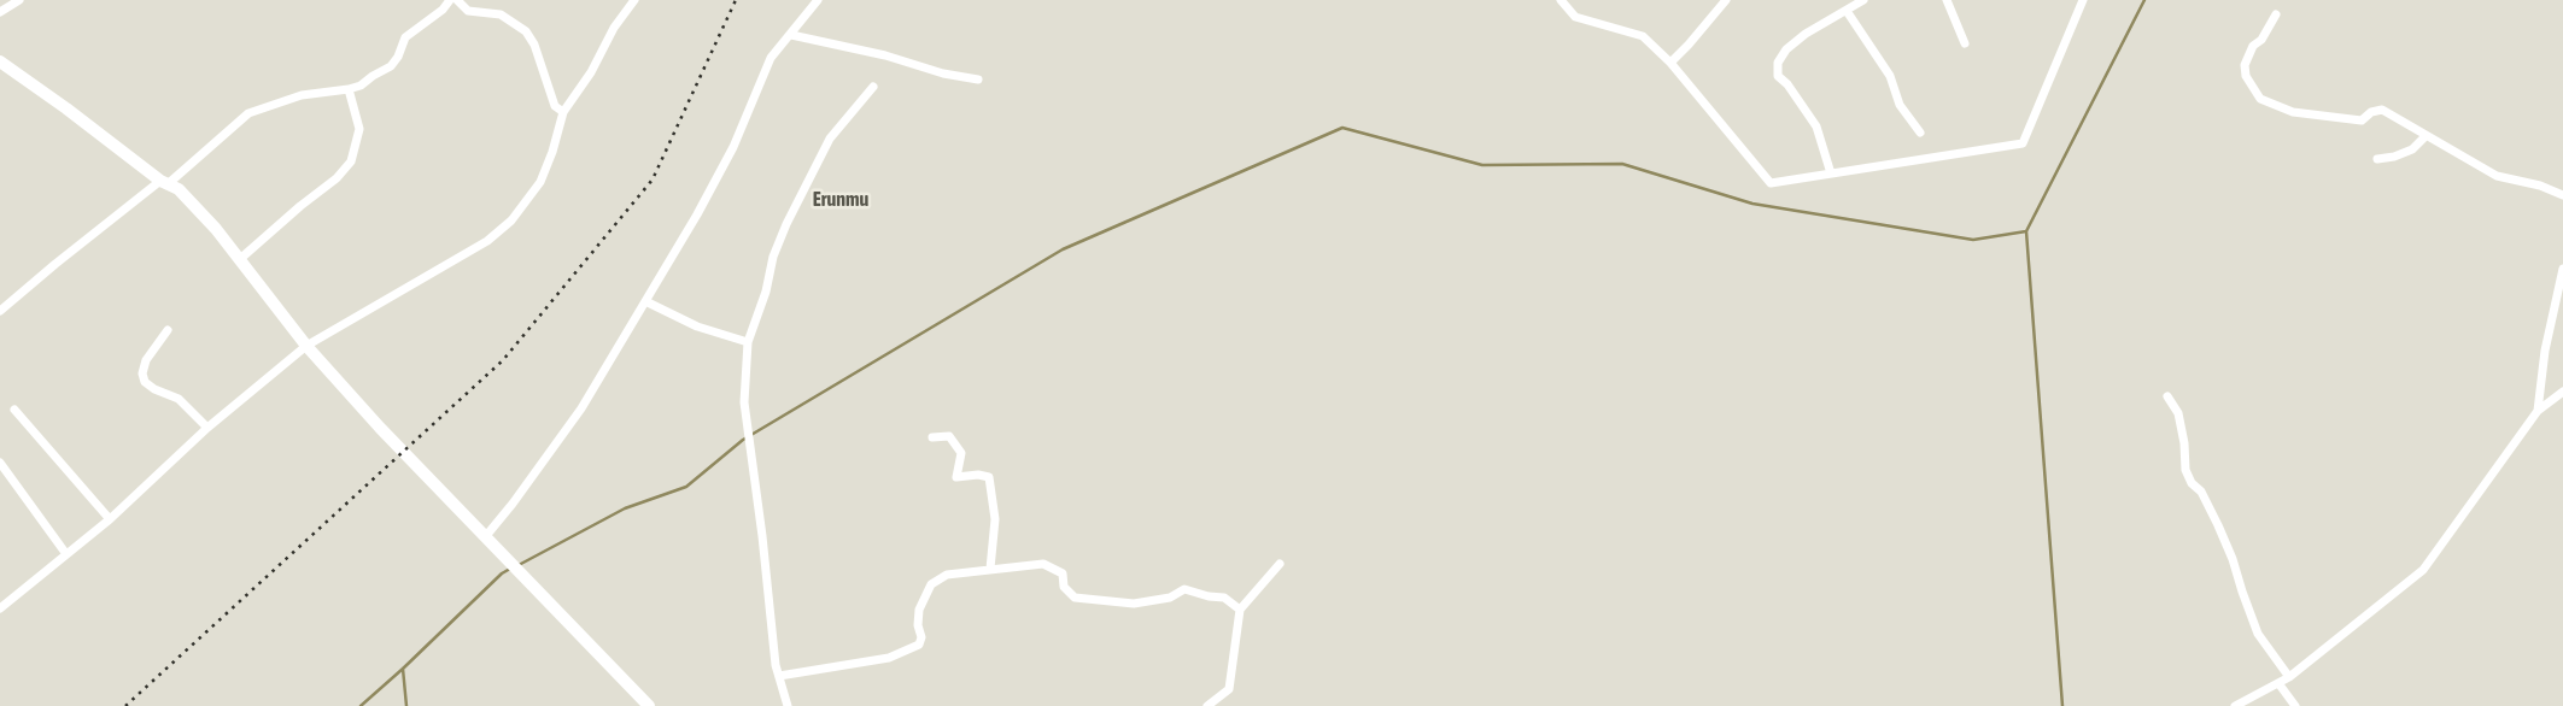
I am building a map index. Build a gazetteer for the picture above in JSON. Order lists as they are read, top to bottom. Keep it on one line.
{"districts":["Erunmu"]}
